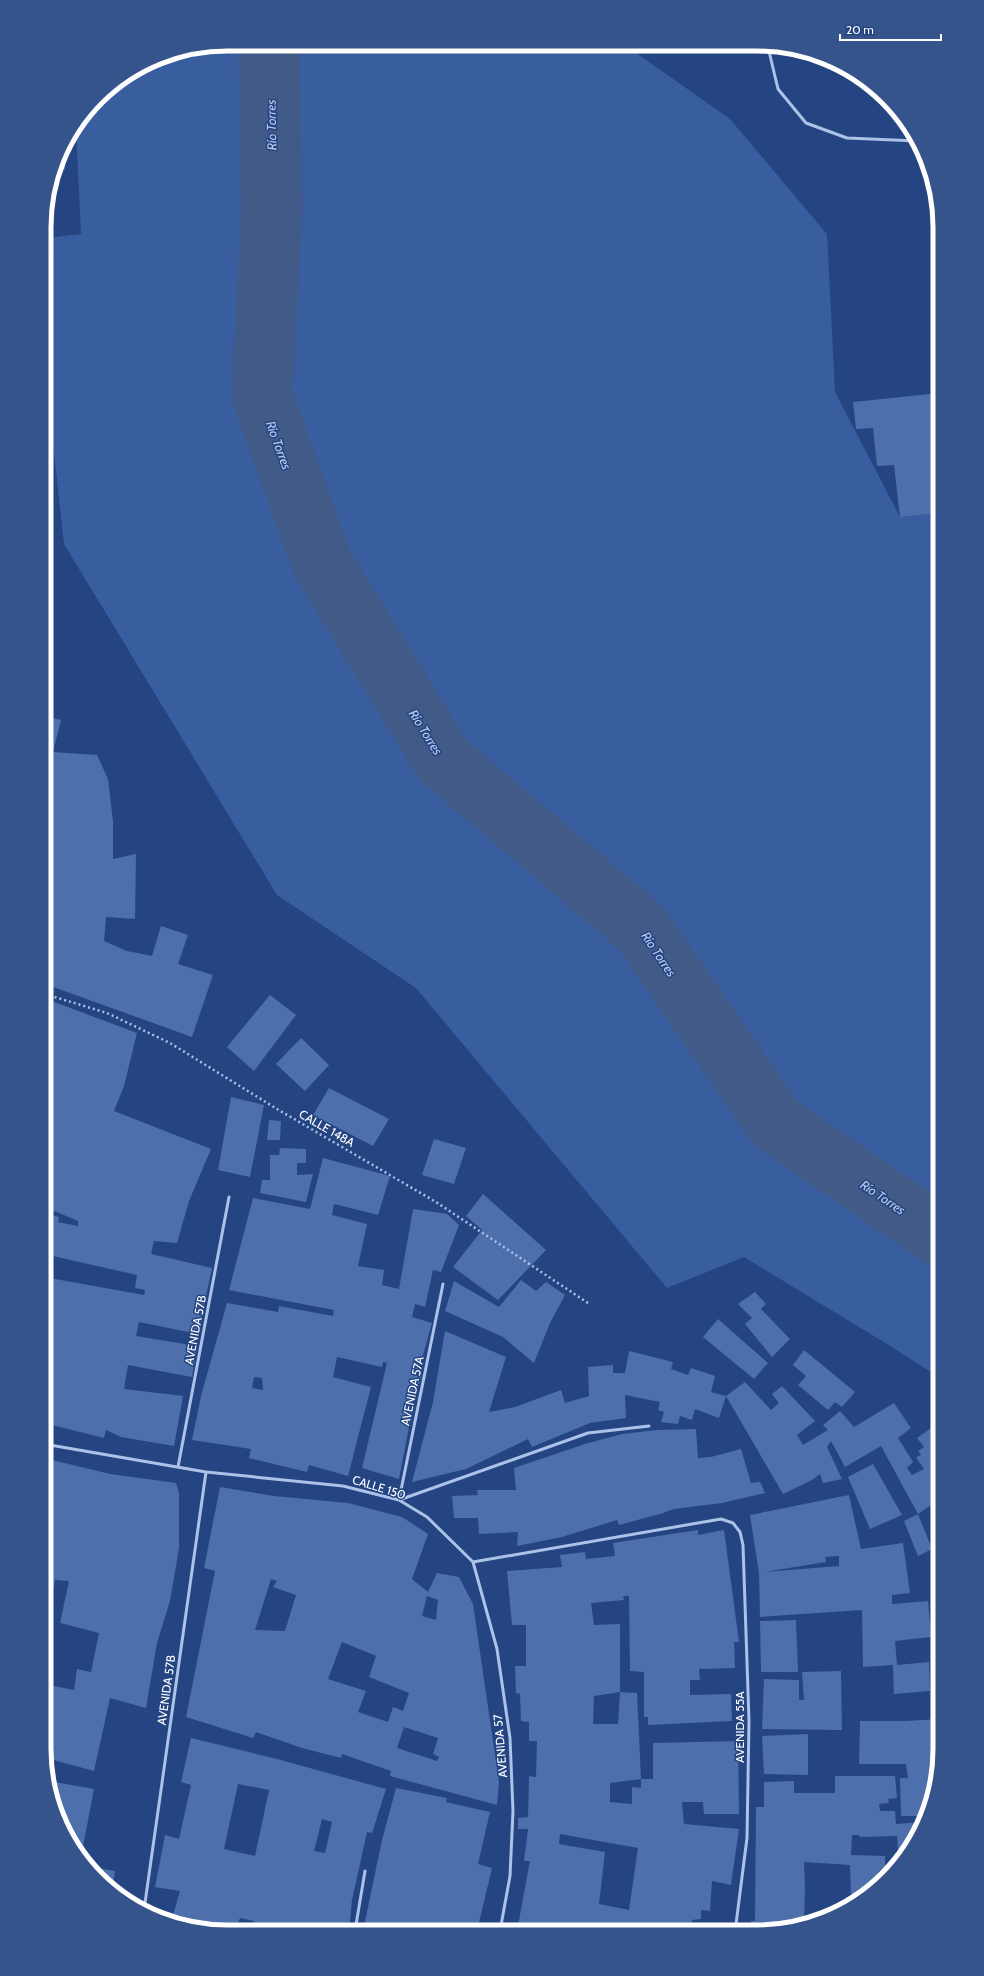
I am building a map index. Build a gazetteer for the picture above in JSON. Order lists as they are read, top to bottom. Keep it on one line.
{"streets":{"lane":["AVENIDA 57B","AVENIDA 57A","CALLE 150","AVENIDA 55A","AVENIDA 57"],"path":["CALLE 148A"]},"crossings":[["AVENIDA 57B","CALLE 150"],["AVENIDA 57A","CALLE 150"],["CALLE 150","AVENIDA 55A"],["CALLE 150","AVENIDA 57"],["AVENIDA 55A","AVENIDA 57"]],"water":["Río Torres"],"scale_bar":"20 m"}
